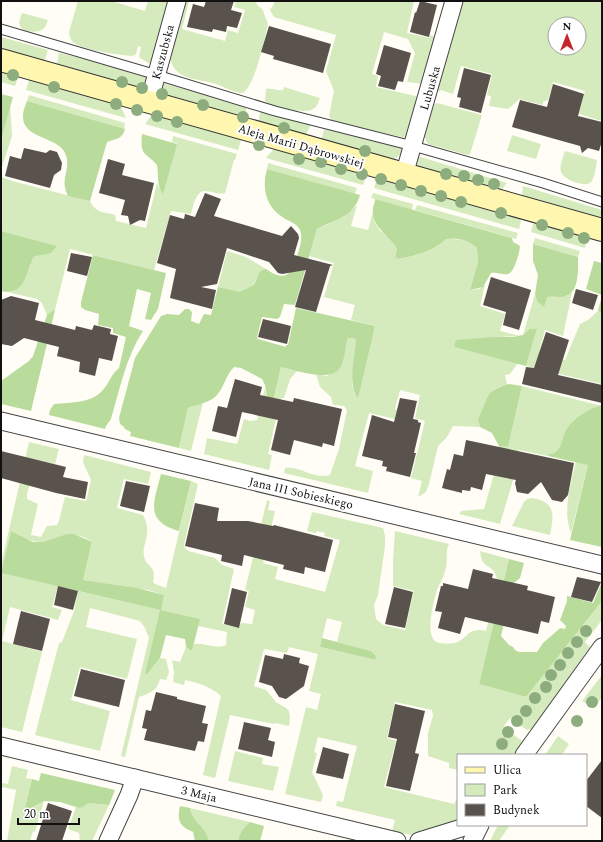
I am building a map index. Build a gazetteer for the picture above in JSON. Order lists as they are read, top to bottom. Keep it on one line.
{"streets":{"street":["Kaszubska","Lubuska","Aleja Marii Dąbrowskiej","Jana III Sobieskiego","3 Maja"]},"crossings":[["Kaszubska","Aleja Marii Dąbrowskiej"],["Lubuska","Aleja Marii Dąbrowskiej"]],"legend":["Ulica","Park","Budynek"],"scale_bar":"20 m","north":"top"}
